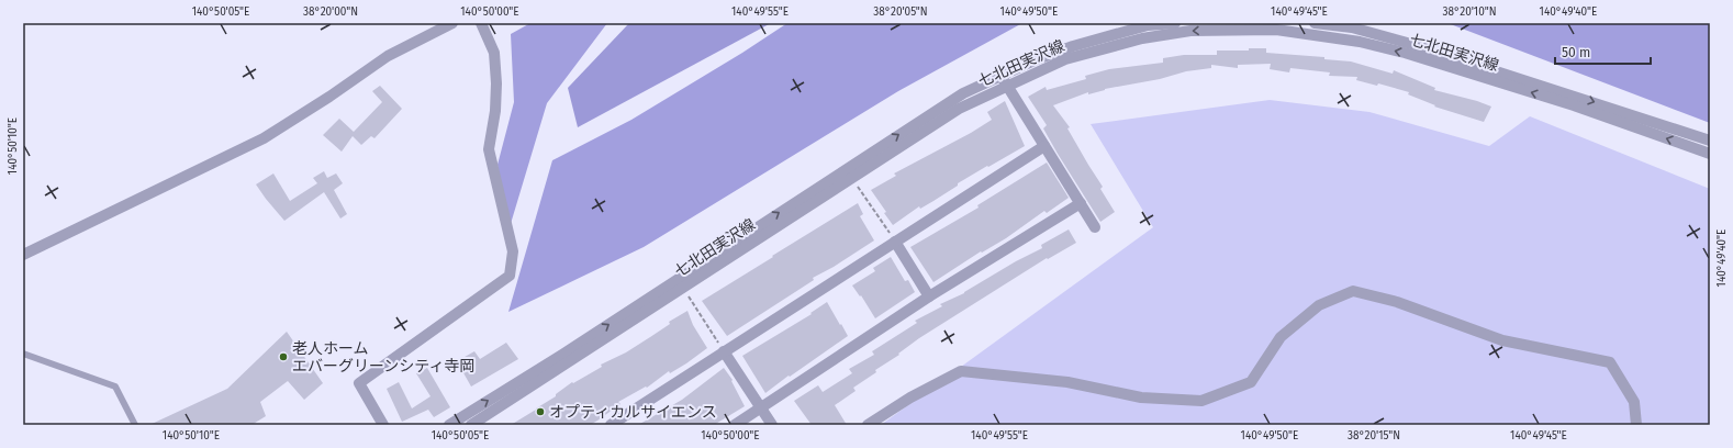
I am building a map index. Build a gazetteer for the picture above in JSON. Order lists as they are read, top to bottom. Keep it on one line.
{"streets":{"street":["七北田実沢線"]},"places":["老人ホーム エバーグリーンシティ寺岡","オプティカルサイエンス"],"scale_bar":"50 m","coordinates":["140°50'05\"E","38°20'00\"N","140°50'00\"E","140°49'55\"E","38°20'05\"N","140°49'50\"E","140°49'45\"E","38°20'10\"N","140°49'40\"E","140°50'10\"E","38°20'15\"N"]}
